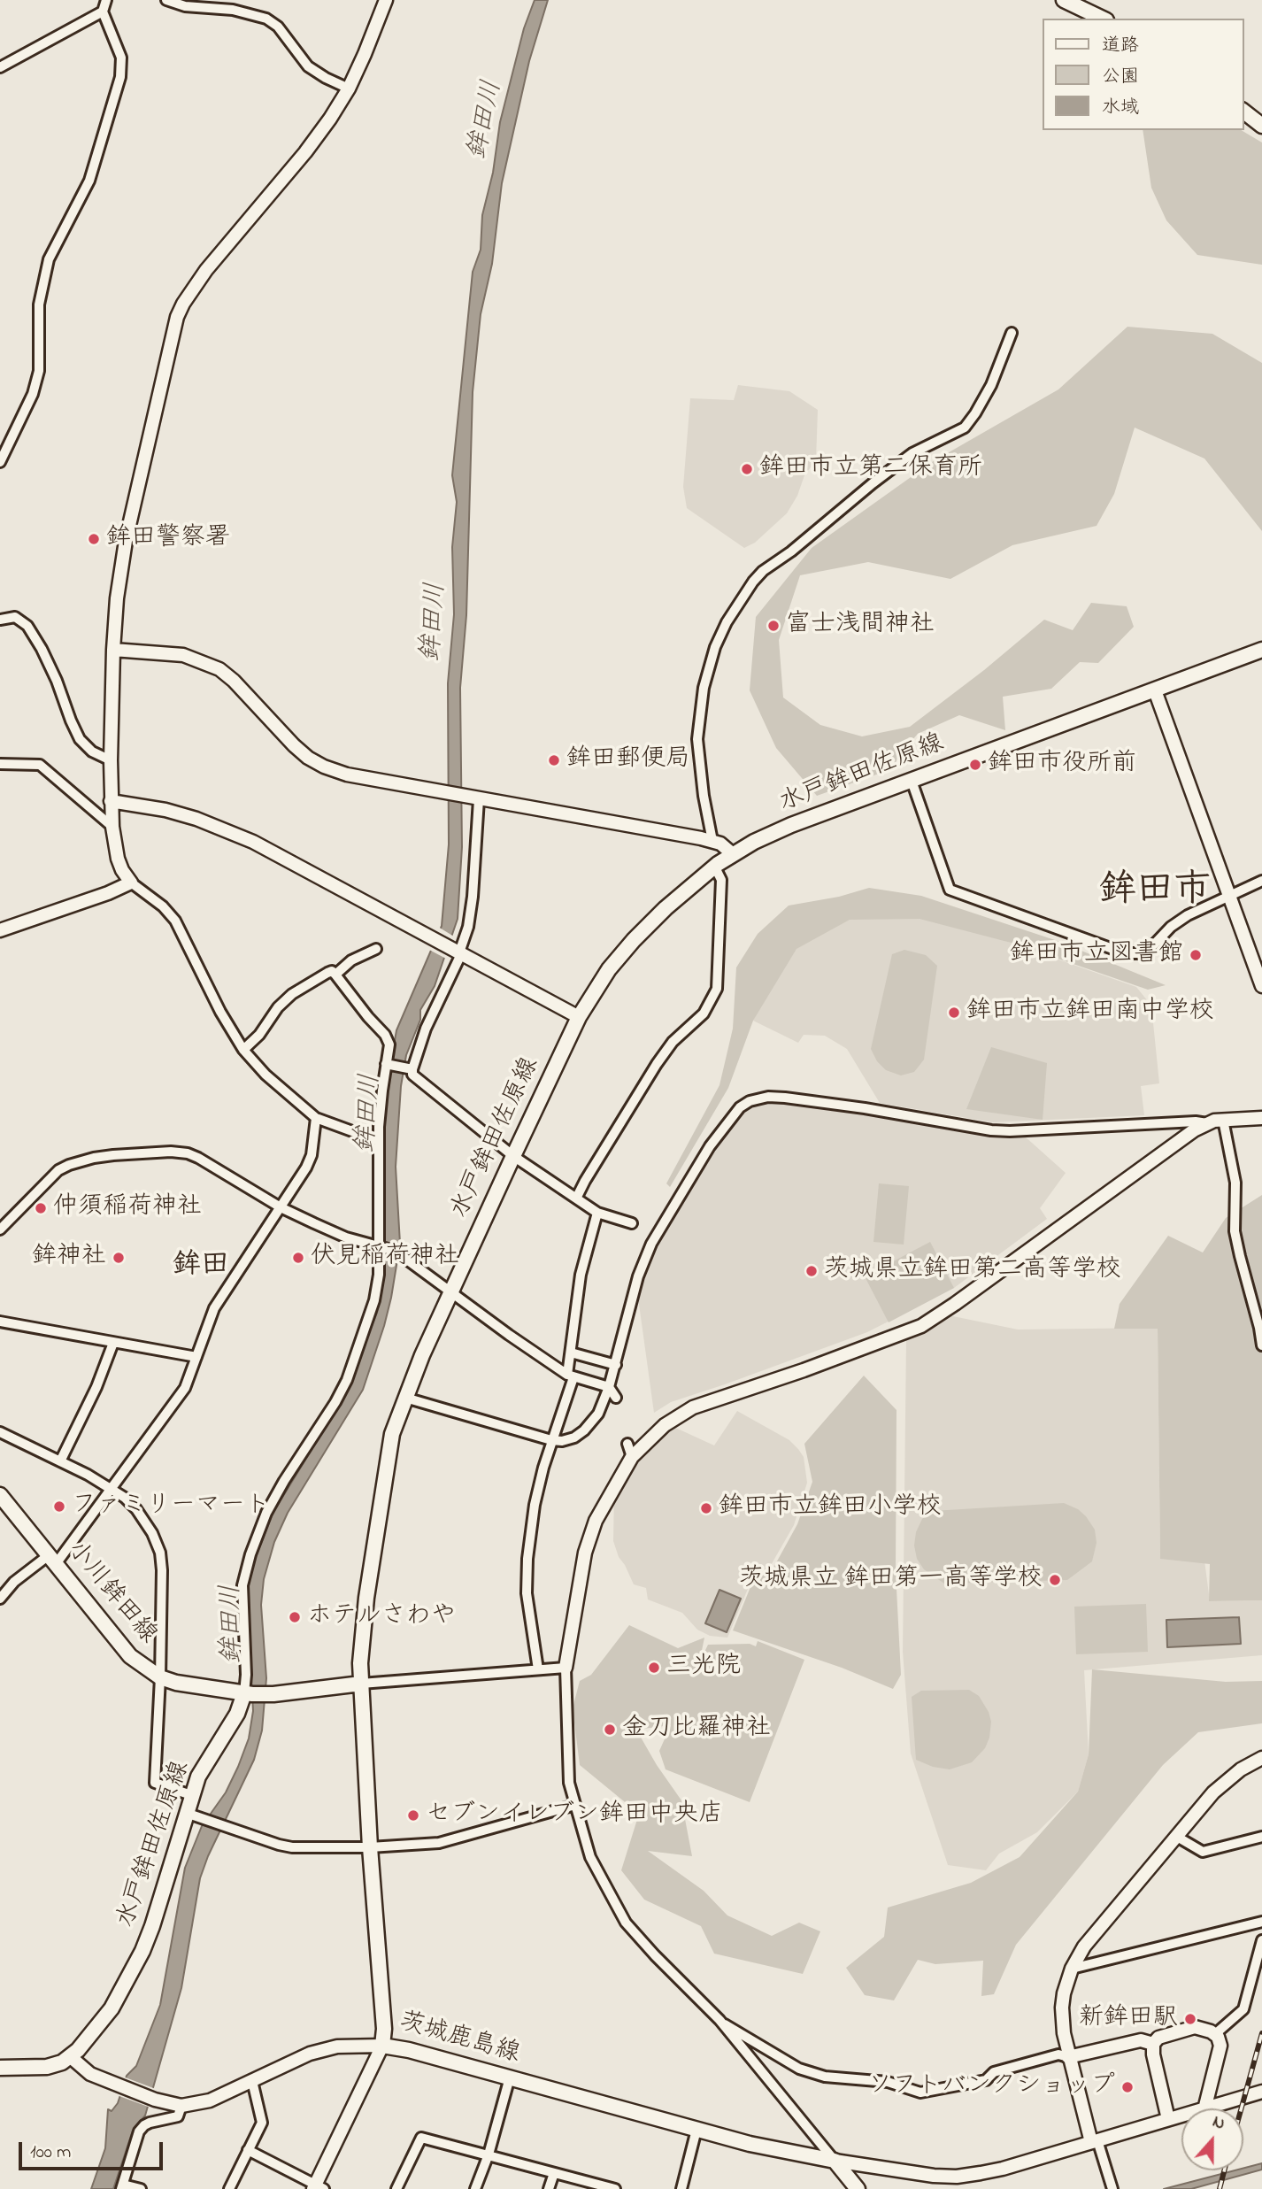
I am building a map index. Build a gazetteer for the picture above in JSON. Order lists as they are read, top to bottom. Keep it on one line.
{"streets":{"main road":["水戸鉾田佐原線","小川鉾田線","茨城鹿島線"]},"crossings":[["水戸鉾田佐原線","小川鉾田線"],["水戸鉾田佐原線","茨城鹿島線"]],"districts":["鉾田市","鉾田"],"water":["鉾田川"],"places":["鉾田市立第二保育所","鉾田警察署","富士浅間神社","鉾田郵便局","鉾田市役所前","鉾田市立図書館","鉾田市立鉾田南中学校","仲須稲荷神社","鉾神社","伏見稲荷神社","茨城県立鉾田第二高等学校","ファミリーマート","鉾田市立鉾田小学校","茨城県立 鉾田第一高等学校","ホテルさわや","三光院","金刀比羅神社","セブンイレブン鉾田中央店","新鉾田駅","ソフトバンクショップ"],"legend":["道路","公園","水域"],"scale_bar":"100 m","north":"top"}
